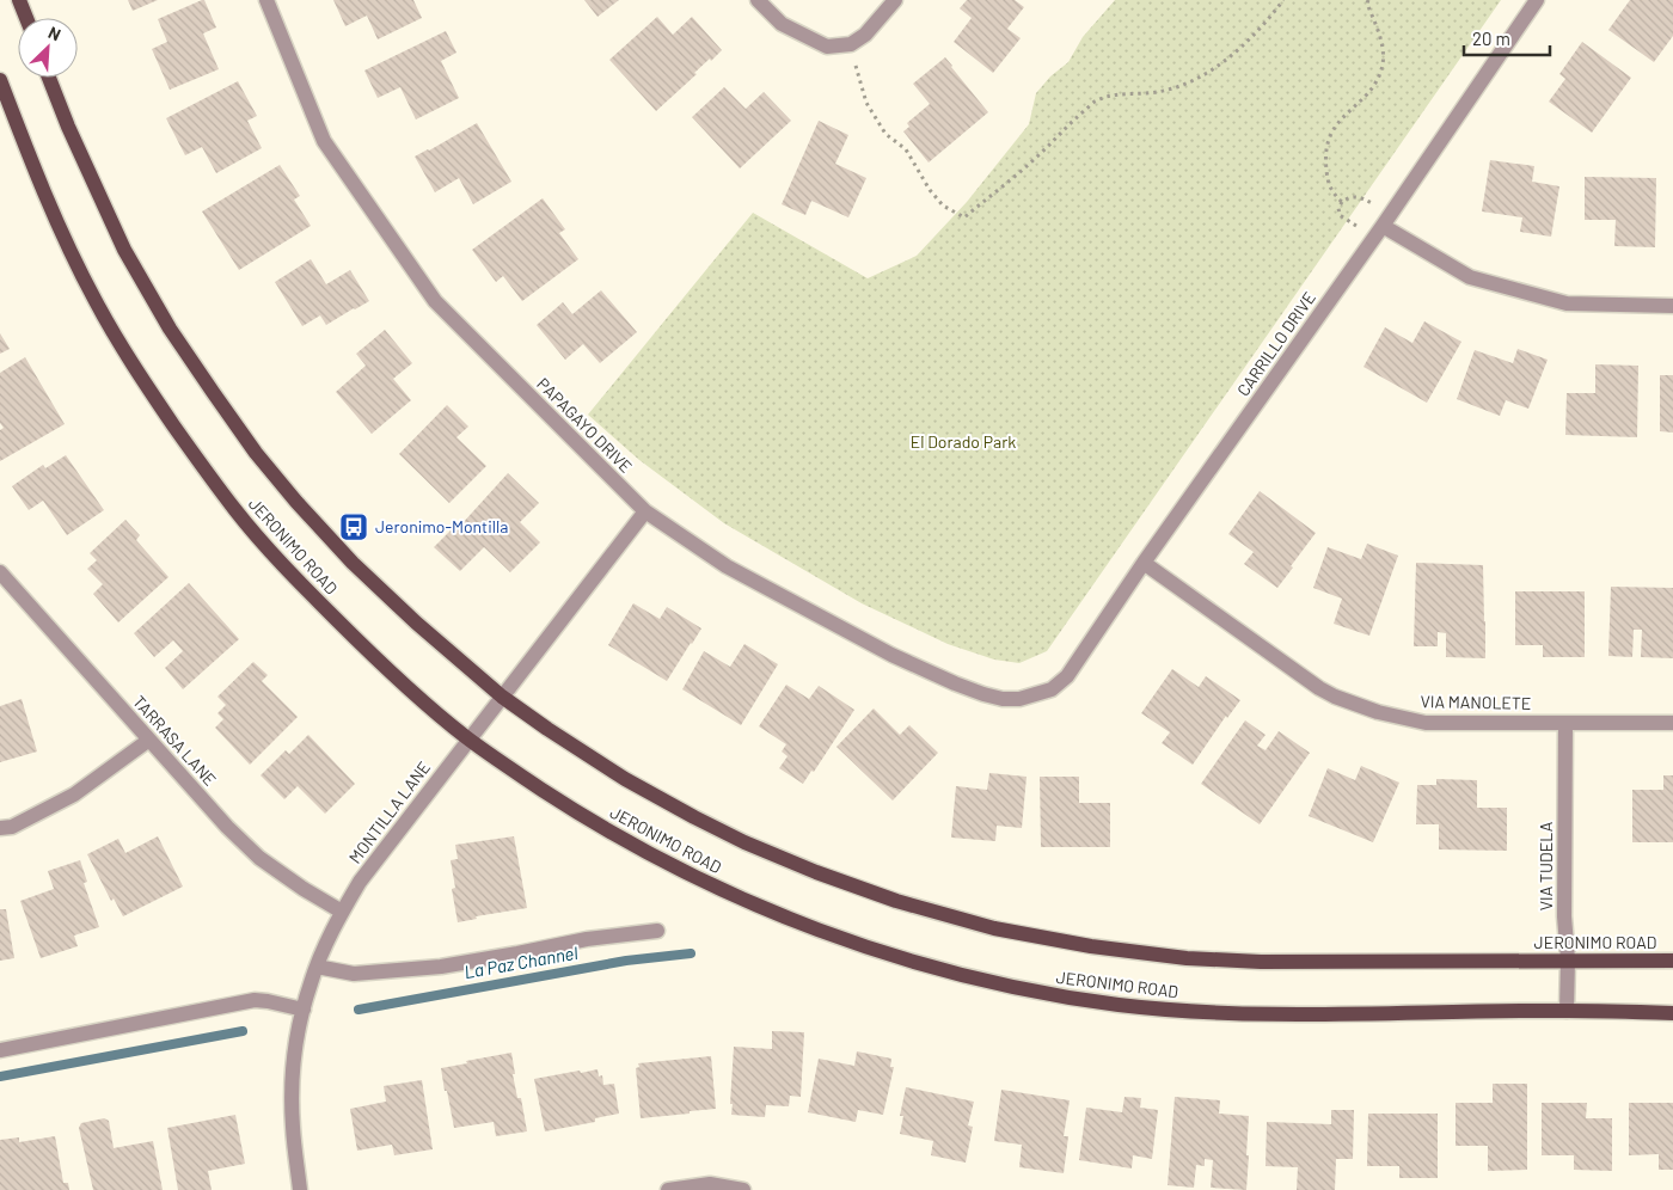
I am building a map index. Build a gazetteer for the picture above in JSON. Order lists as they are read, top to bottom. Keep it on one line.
{"streets":{"main road":["JERONIMO ROAD"],"street":["CARRILLO DRIVE","PAPAGAYO DRIVE","VIA MANOLETE","TARRASA LANE","MONTILLA LANE","VIA TUDELA"]},"crossings":[["CARRILLO DRIVE","PAPAGAYO DRIVE"],["CARRILLO DRIVE","VIA MANOLETE"],["PAPAGAYO DRIVE","MONTILLA LANE"],["JERONIMO ROAD","MONTILLA LANE"],["JERONIMO ROAD","VIA TUDELA"],["VIA MANOLETE","VIA TUDELA"],["TARRASA LANE","MONTILLA LANE"]],"water":["La Paz Channel"],"parks":["El Dorado Park"],"places":{"bus stop":["Jeronimo-Montilla"]},"scale_bar":"20 m","north":"top right"}
